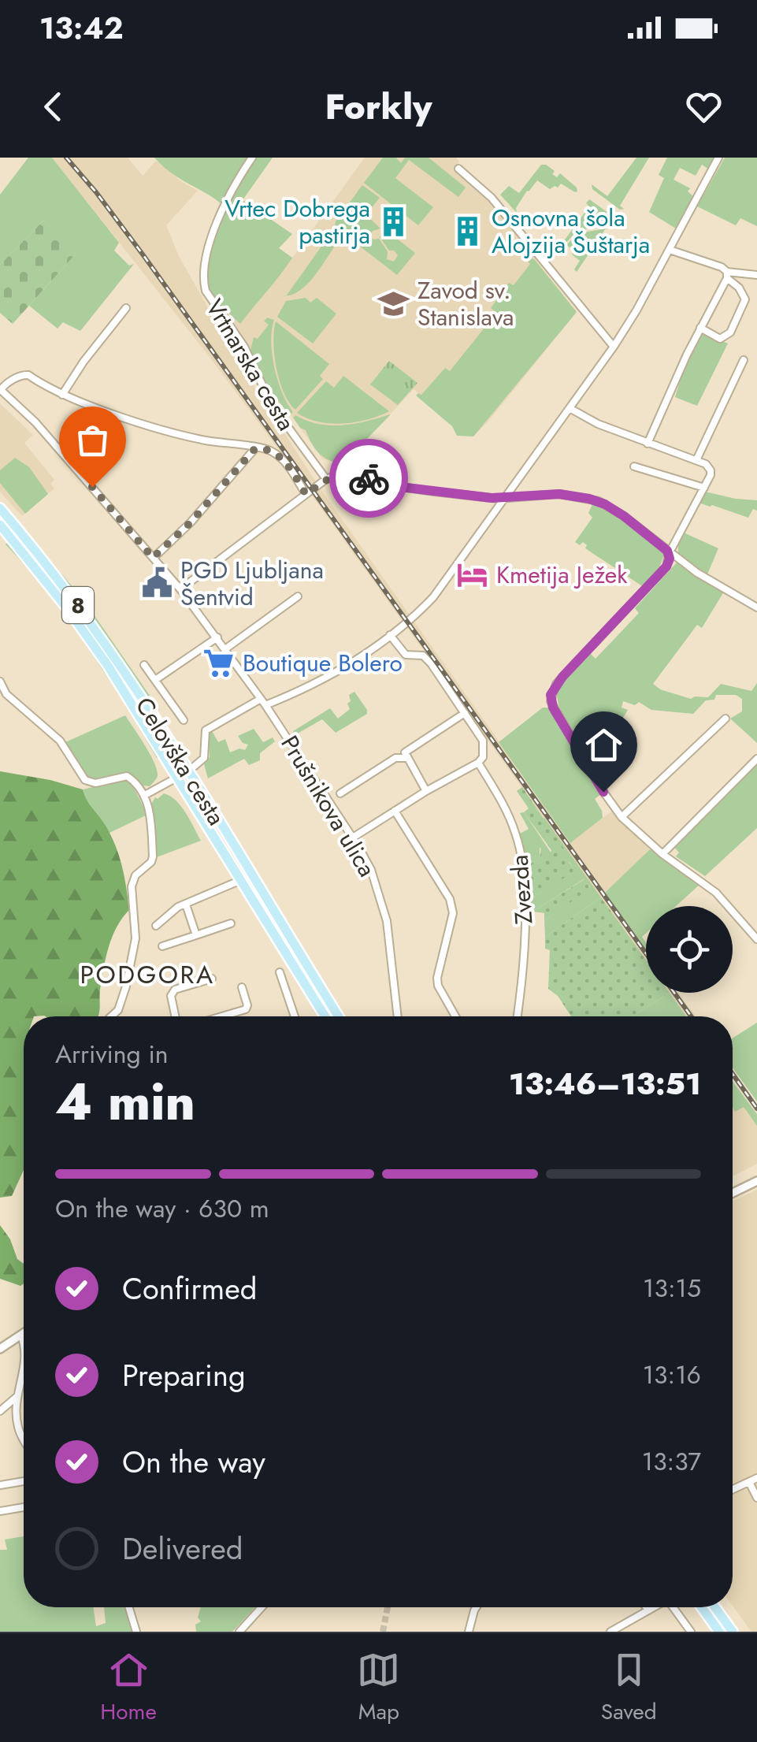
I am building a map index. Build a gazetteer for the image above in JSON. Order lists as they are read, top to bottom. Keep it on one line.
{"streets":{"main road":["8","Celovška cesta"],"street":["Vrtnarska cesta","Prušnikova ulica","Zvezda"]},"districts":["PODGORA"],"places":{"building":["Vrtec Dobrega pastirja","Osnovna šola Alojzija Šuštarja"],"school or university":["Zavod sv. Stanislava"],"hotel":["Kmetija Ježek"],"public building":["PGD Ljubljana Šentvid"],"supermarket":["Boutique Bolero"]},"page":{"status":"13:42","header":"Forkly","heading":["4 min","Arriving in","13:46–13:51"],"bar":"On the way · 630 m","list":[["Confirmed","13:15"],["Preparing","13:16"],["On the way","13:37"],"Delivered"],"tabs":["Home","Map","Saved"]}}
